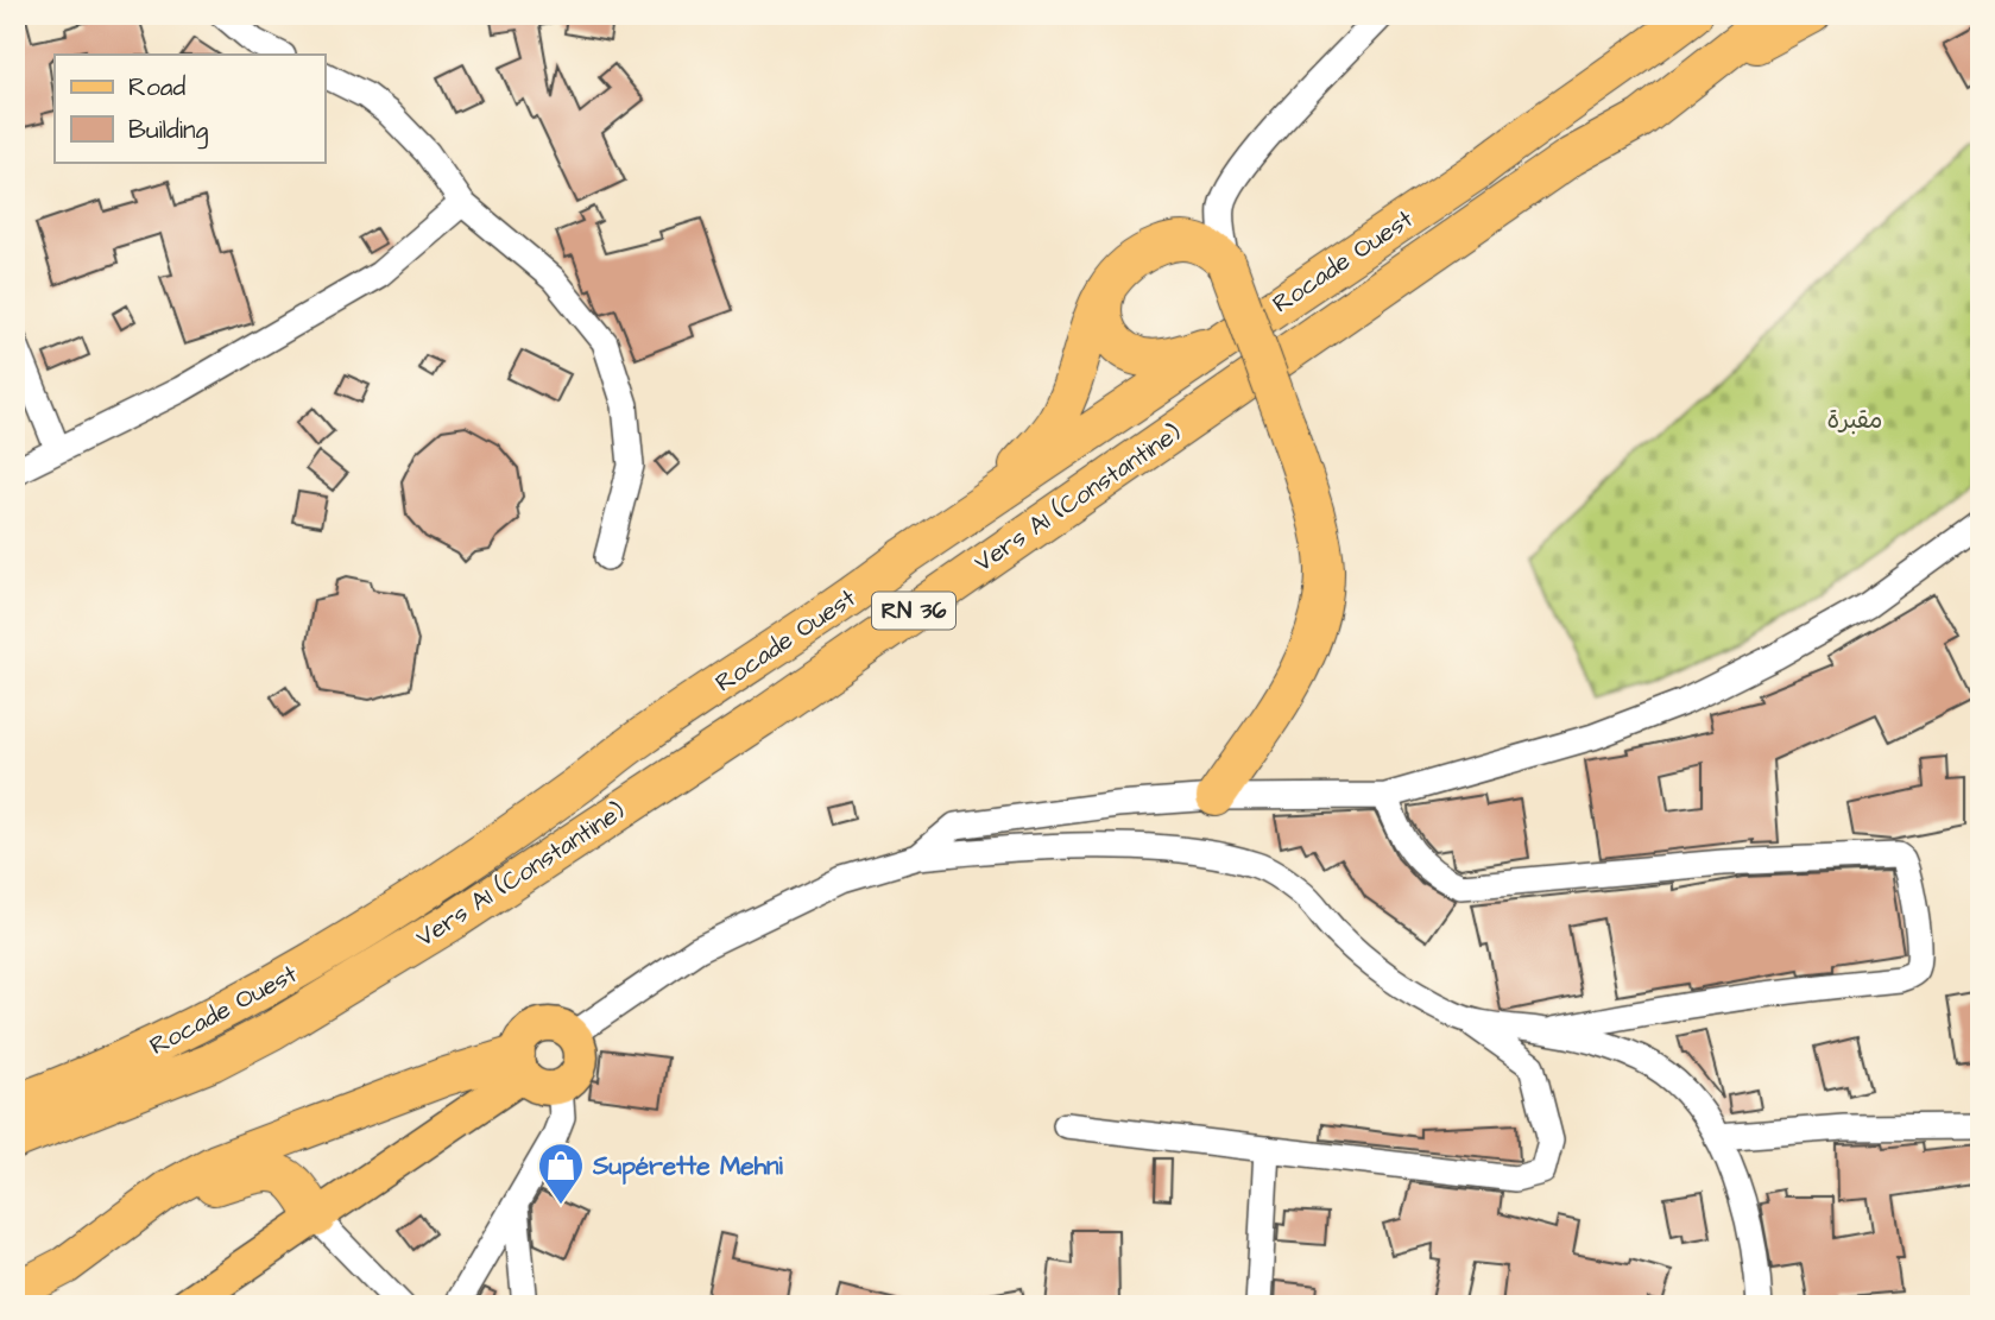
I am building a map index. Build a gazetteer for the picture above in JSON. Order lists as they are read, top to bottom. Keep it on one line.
{"streets":{"highway":["Rocade Ouest","Vers A1 (Constantine)","RN 36"]},"parks":["مقبرة"],"places":{"shop":["Supérette Mehni"]},"legend":["Road","Building"]}
